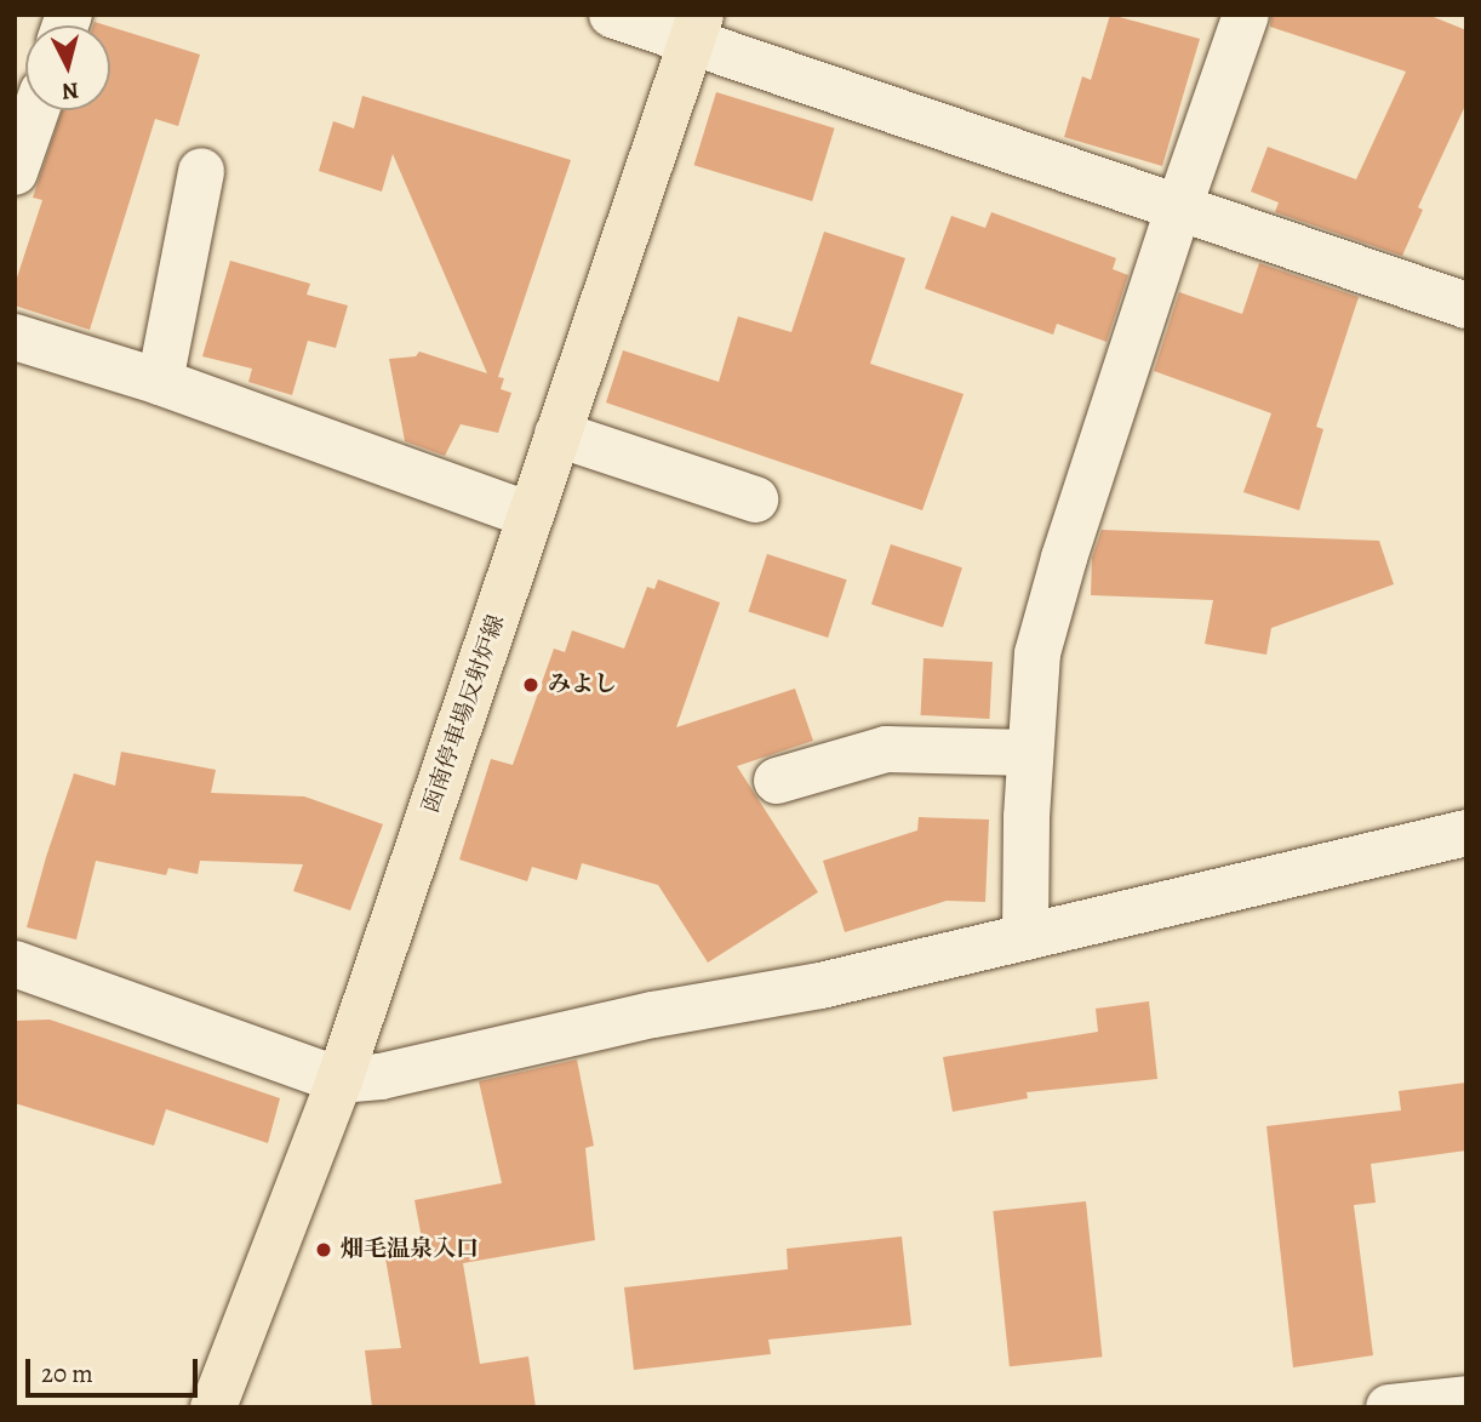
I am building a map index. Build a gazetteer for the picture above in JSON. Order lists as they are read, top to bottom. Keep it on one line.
{"streets":{"main road":["函南停車場反射炉線"]},"places":["みよし","畑毛温泉入口"],"scale_bar":"20 m","north":"bottom"}
